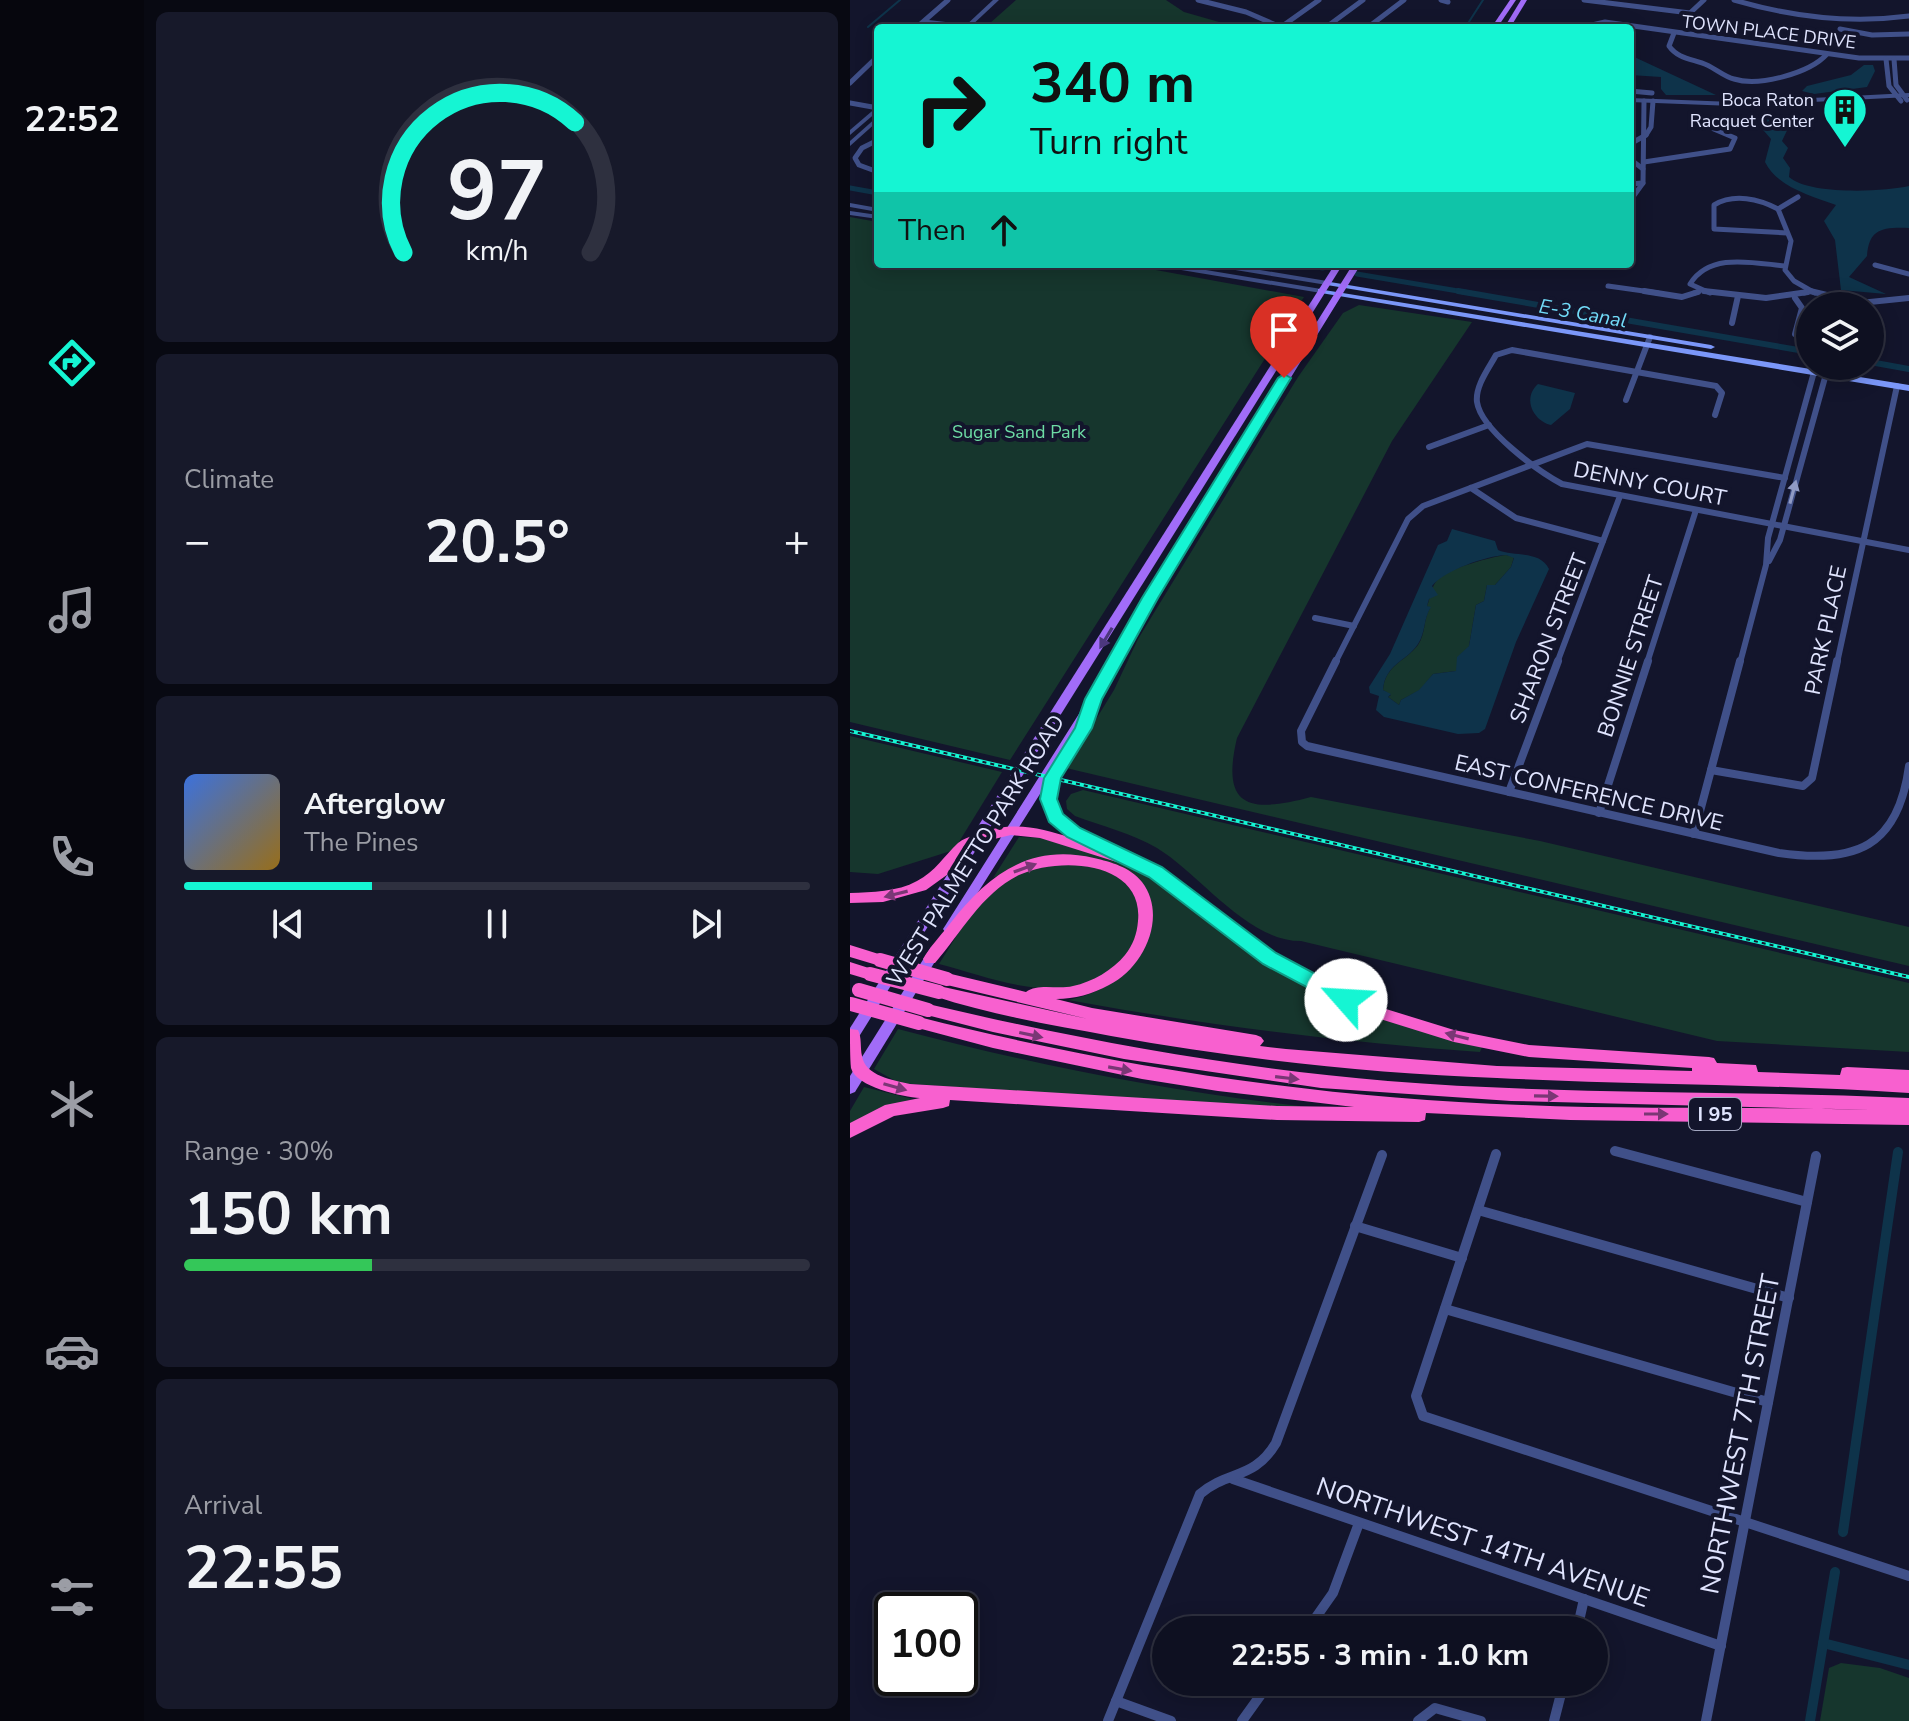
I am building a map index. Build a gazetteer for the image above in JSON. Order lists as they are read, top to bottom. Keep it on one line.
{"streets":{"highway":["I 95"],"main road":["WEST PALMETTO PARK ROAD"],"street":["TOWN PLACE DRIVE","DENNY COURT","PARK PLACE","SHARON STREET","BONNIE STREET","EAST CONFERENCE DRIVE","NORTHWEST 7TH STREET","NORTHWEST 14TH AVENUE"]},"crossings":[["DENNY COURT","PARK PLACE"],["DENNY COURT","SHARON STREET"],["DENNY COURT","BONNIE STREET"],["SHARON STREET","EAST CONFERENCE DRIVE"],["BONNIE STREET","EAST CONFERENCE DRIVE"],["NORTHWEST 7TH STREET","NORTHWEST 14TH AVENUE"]],"water":["E-3 Canal"],"parks":["Sugar Sand Park"],"places":{"building":["Boca Raton Racquet Center"]},"page":{"tabs":"22:52","turn":["340 m","Turn right"],"then":"Then","tile":["Climate",["Range · 30%","150 km"],["Arrival","22:55"]],"heat":["−","20.5°","+"],"song":["Afterglow","The Pines"],"limit":"100","trip":"22:55 · 3 min · 1.0 km","gauge":["97","km/h"]}}
